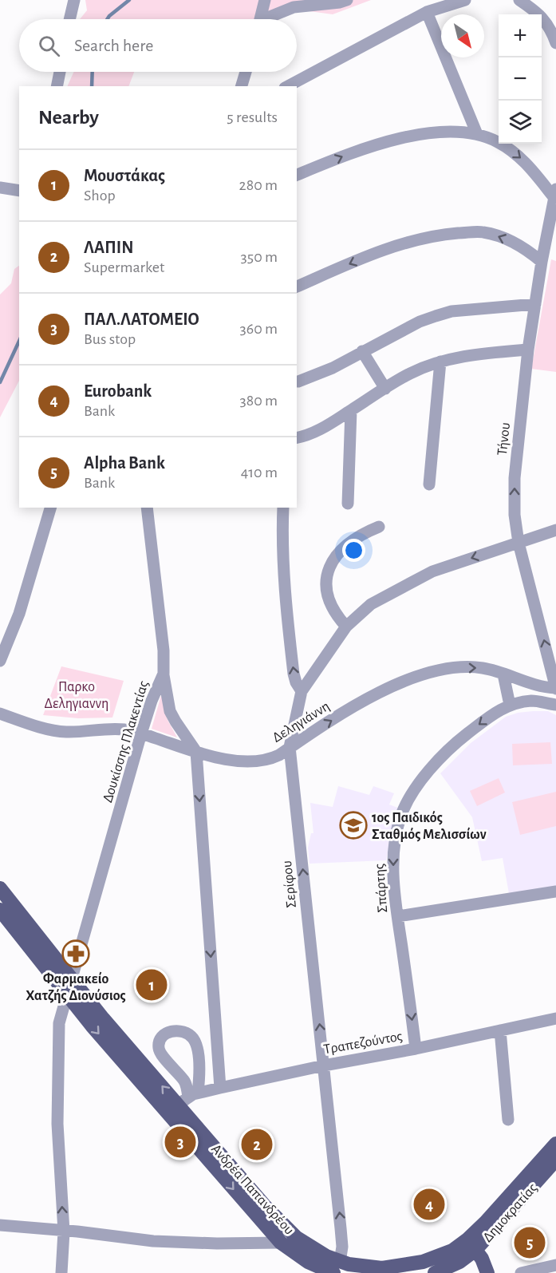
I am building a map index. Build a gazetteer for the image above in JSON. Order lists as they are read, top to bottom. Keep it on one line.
{"streets":{"main road":["Ανδρέα Παπανδρέου","Δημοκρατίας"],"street":["Τήνου","Δεληγιάννη","Δουκίσσης Πλακεντίας","Σερίφου","Σπάρτης","Τραπεζούντος"]},"crossings":[["Τήνου","Δεληγιάννη"],["Δεληγιάννη","Δουκίσσης Πλακεντίας"],["Δεληγιάννη","Σερίφου"],["Δουκίσσης Πλακεντίας","Ανδρέα Παπανδρέου"],["Σερίφου","Τραπεζούντος"],["Σερίφου","Ανδρέα Παπανδρέου"],["Σπάρτης","Τραπεζούντος"],["Τραπεζούντος","Ανδρέα Παπανδρέου"],["Ανδρέα Παπανδρέου","Δημοκρατίας"]],"one_way":["Σπάρτης"],"parks":["Παρκο Δεληγιαννη"],"places":{"school or university":["1ος Παιδικός Σταθμός Μελισσίων"],"pharmacy":["Φαρμακείο Χατζής Διονύσιος"]},"north":"bottom right","page":{"map_buttons":["+","−"],"search":"Search here","heading":["Nearby","5 results"],"list":[{"mark":"1","name":"Μουστάκας","note":"Shop","value":"280 m"},{"mark":"2","name":"ΛΑΠΙΝ","note":"Supermarket","value":"350 m"},{"mark":"3","name":"ΠΑΛ.ΛΑΤΟΜΕΙΟ","note":"Bus stop","value":"360 m"},{"mark":"4","name":"Eurobank","note":"Bank","value":"380 m"},{"mark":"5","name":"Alpha Bank","note":"Bank","value":"410 m"}],"pins":["1","3","2","4","5"]}}
